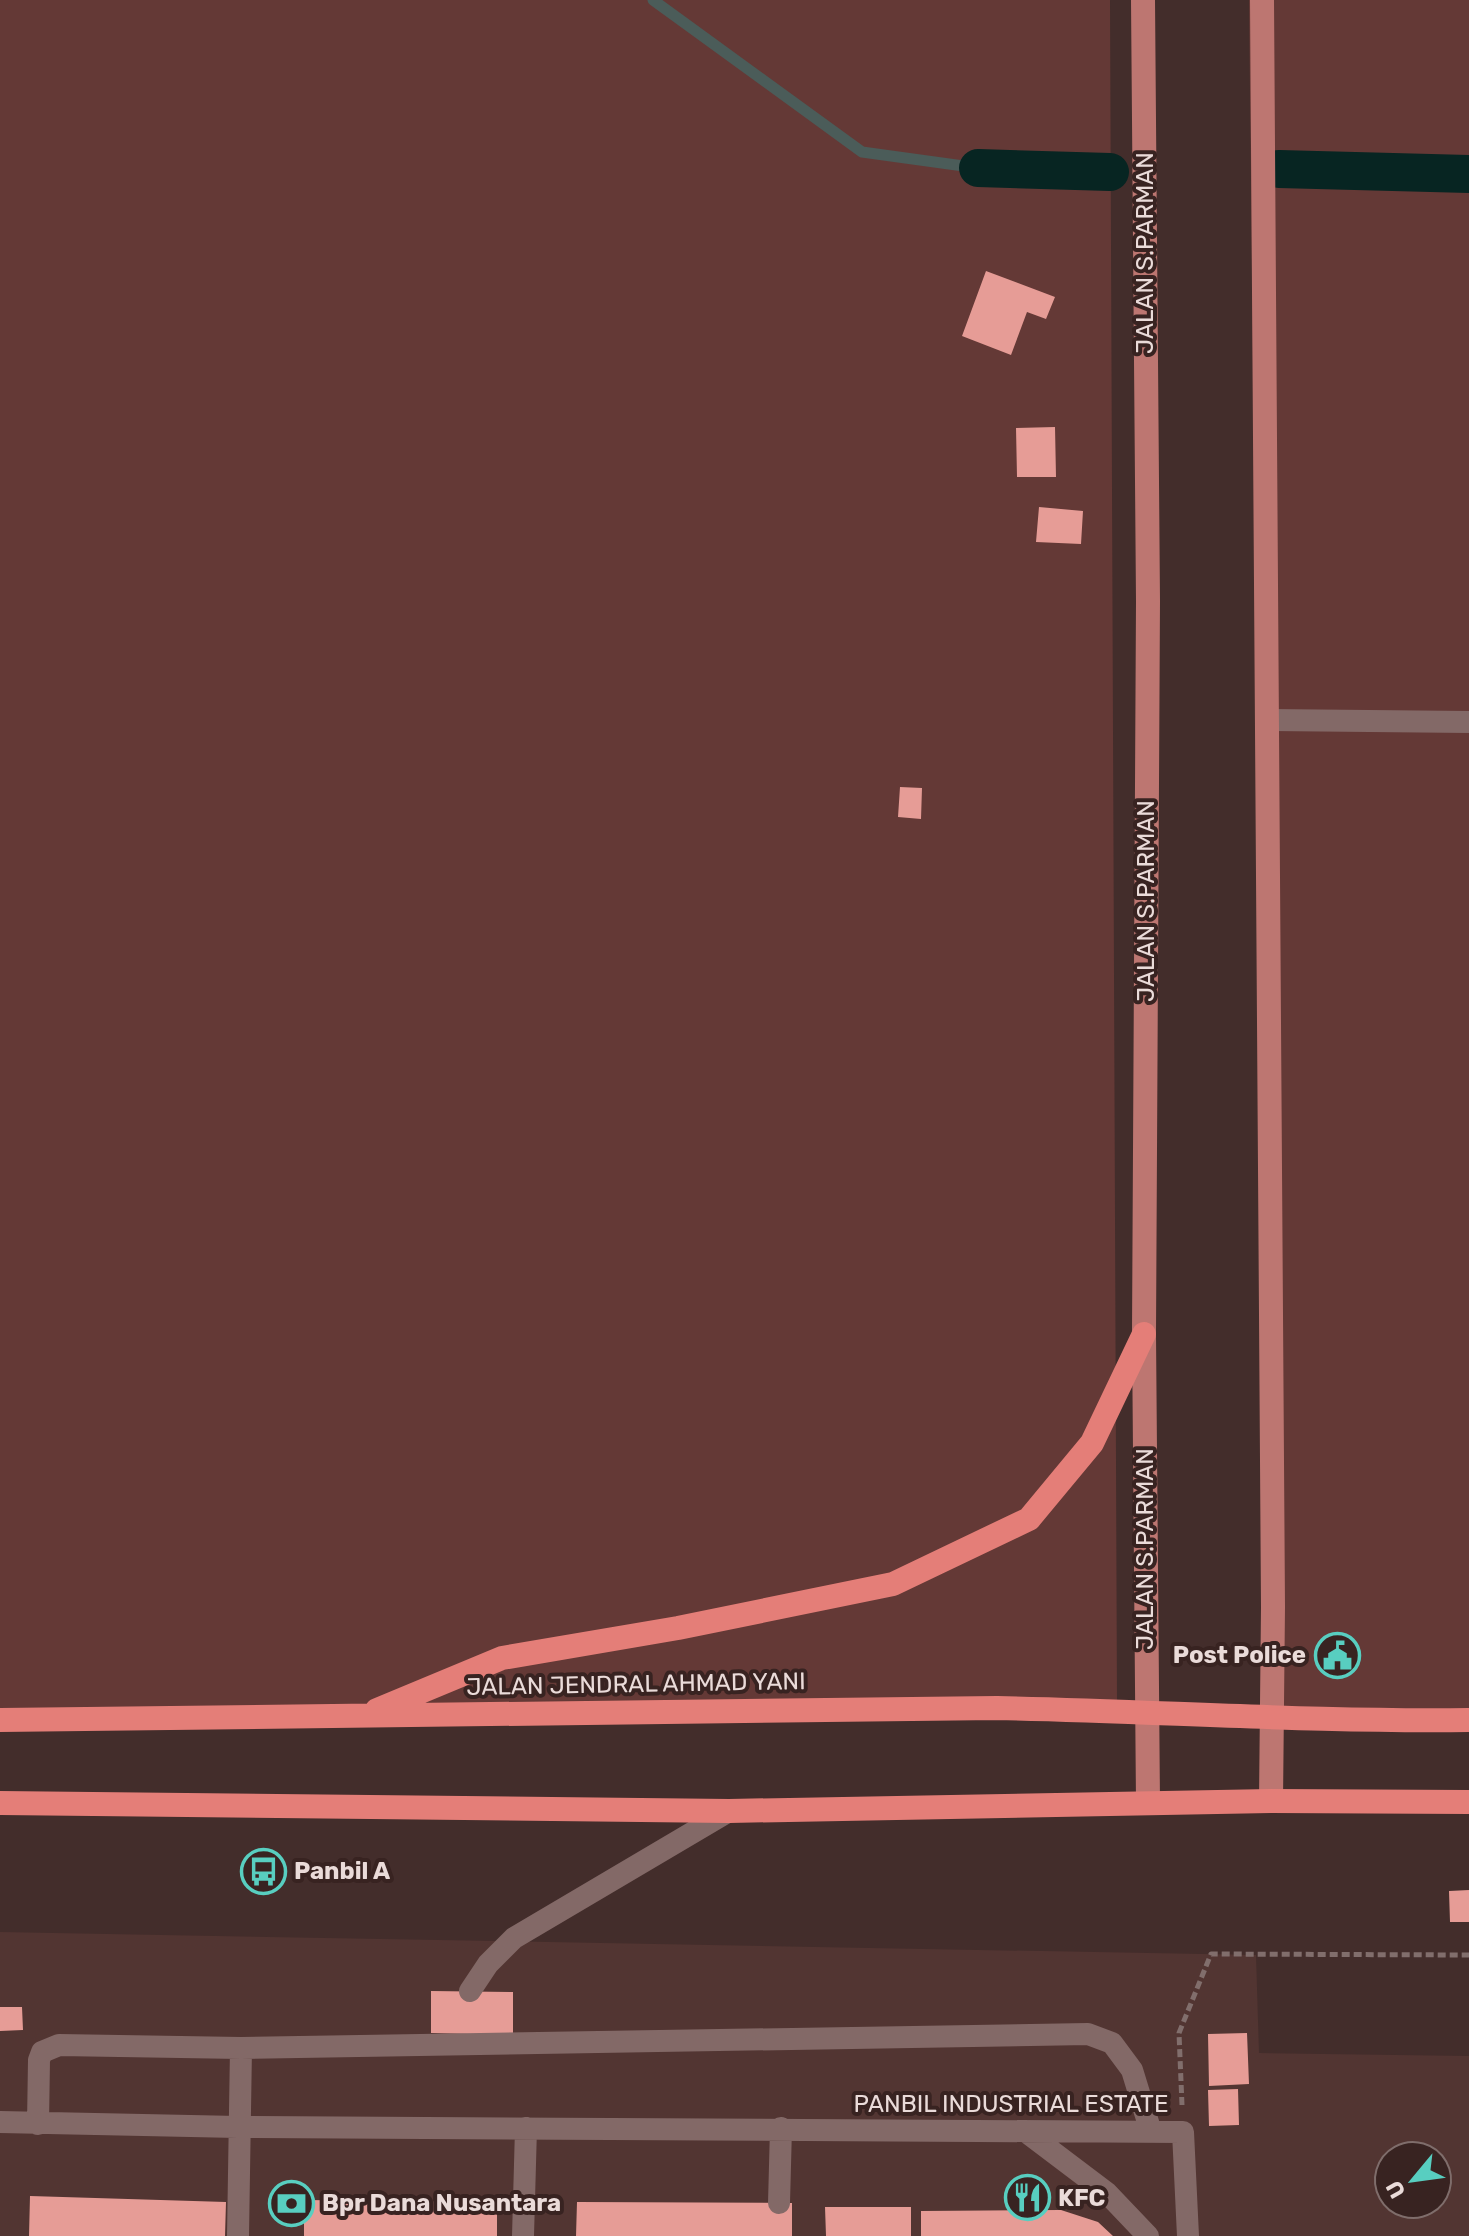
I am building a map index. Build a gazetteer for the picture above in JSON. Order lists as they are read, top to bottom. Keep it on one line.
{"streets":{"highway":["JALAN JENDRAL AHMAD YANI"],"main road":["JALAN S.PARMAN"],"lane":["PANBIL INDUSTRIAL ESTATE"]},"crossings":[["JALAN S.PARMAN","JALAN JENDRAL AHMAD YANI"]],"places":{"public building":["Post Police"],"bus stop":["Panbil A"],"restaurant":["KFC"],"bank":["Bpr Dana Nusantara"]},"north":"bottom left"}
